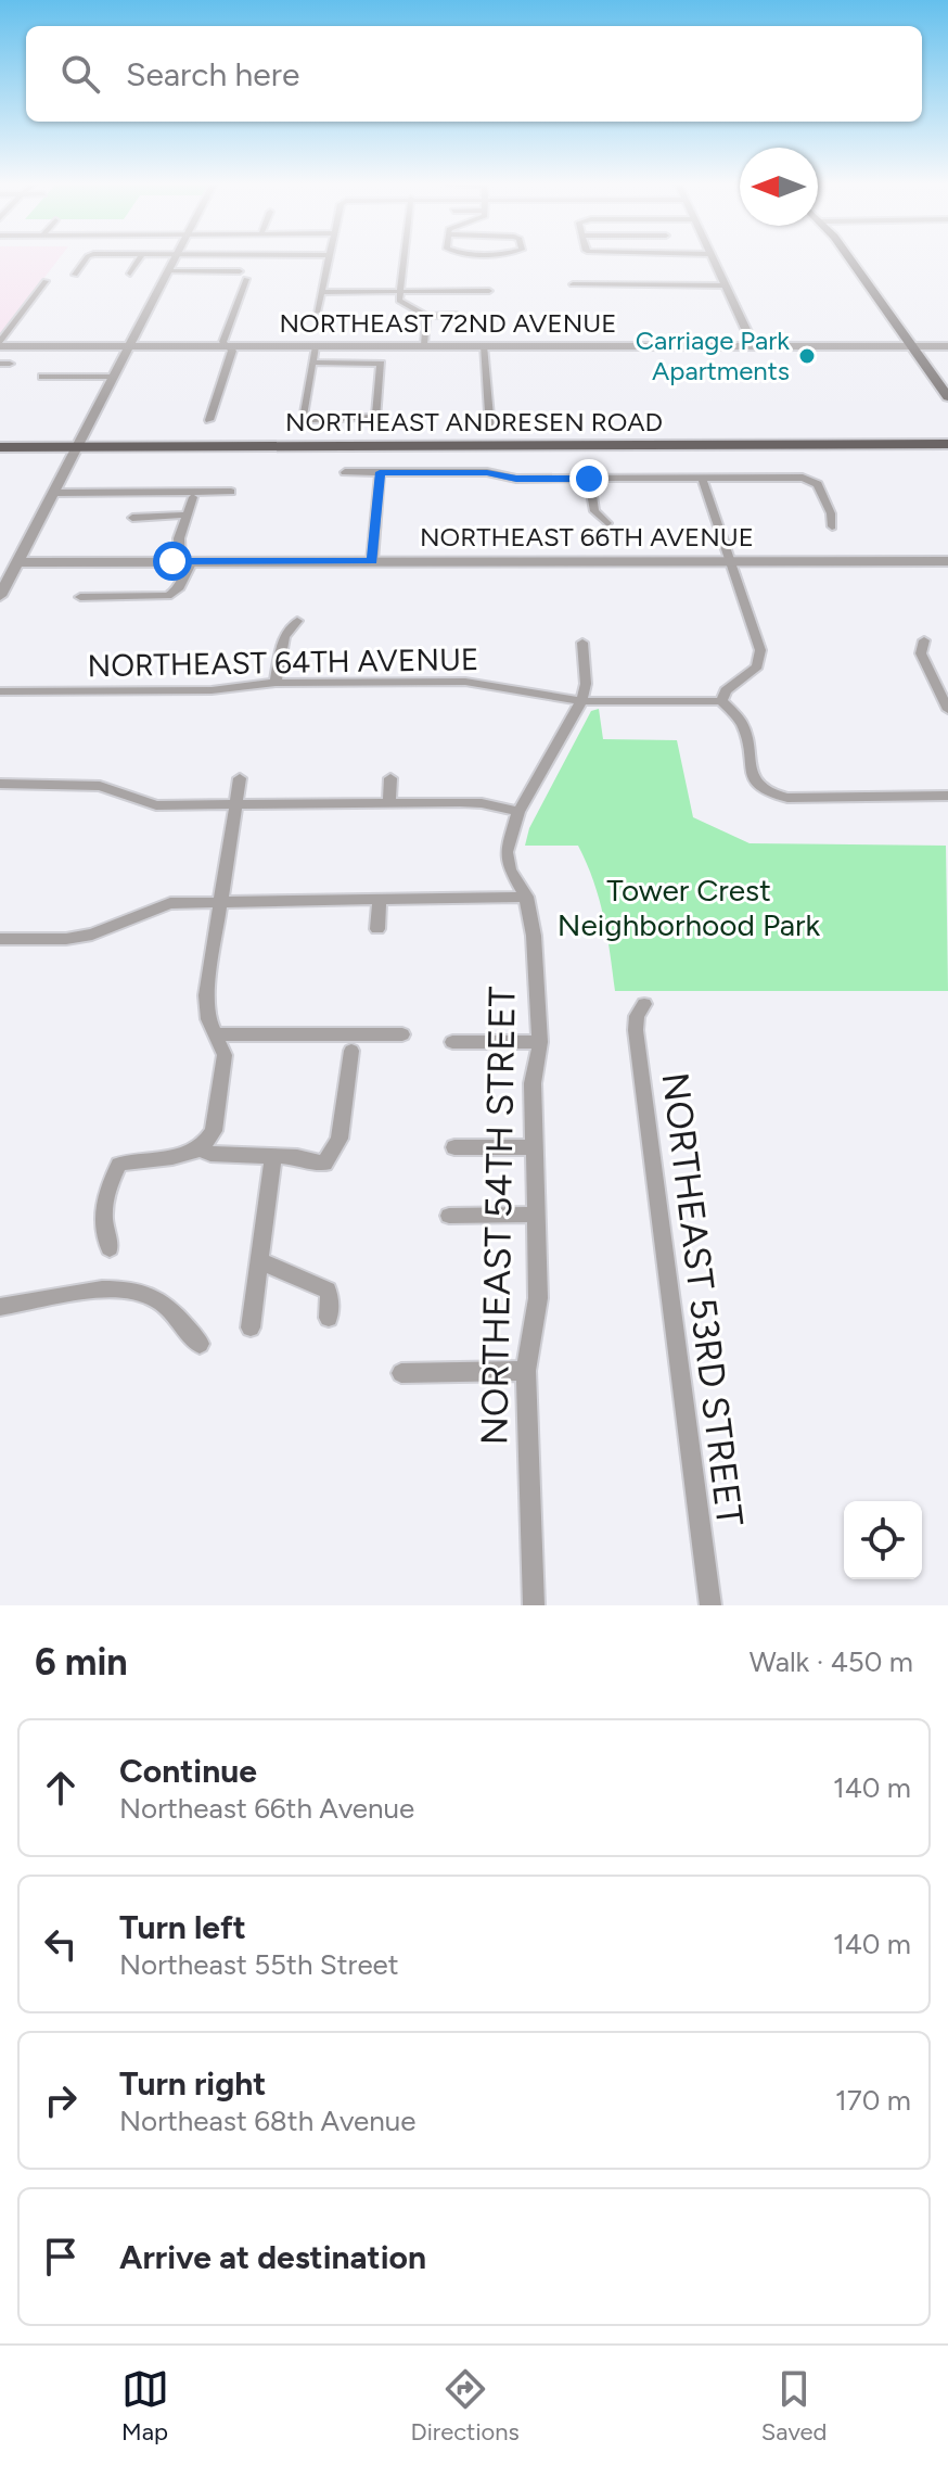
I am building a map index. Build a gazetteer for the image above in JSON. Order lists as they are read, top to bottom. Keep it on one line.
{"streets":{"main road":["NORTHEAST ANDRESEN ROAD"],"street":["NORTHEAST 72ND AVENUE","NORTHEAST 66TH AVENUE","NORTHEAST 64TH AVENUE","NORTHEAST 54TH STREET","NORTHEAST 53RD STREET"]},"crossings":[["NORTHEAST 64TH AVENUE","NORTHEAST 54TH STREET"]],"parks":["Tower Crest Neighborhood Park"],"places":["Carriage Park Apartments"],"north":"left","page":{"search":"Search here","heading":["6 min","Walk · 450 m"],"list":[["Continue","Northeast 66th Avenue","140 m"],["Turn left","Northeast 55th Street","140 m"],["Turn right","Northeast 68th Avenue","170 m"],"Arrive at destination"],"nav":["Map","Directions","Saved"]}}
